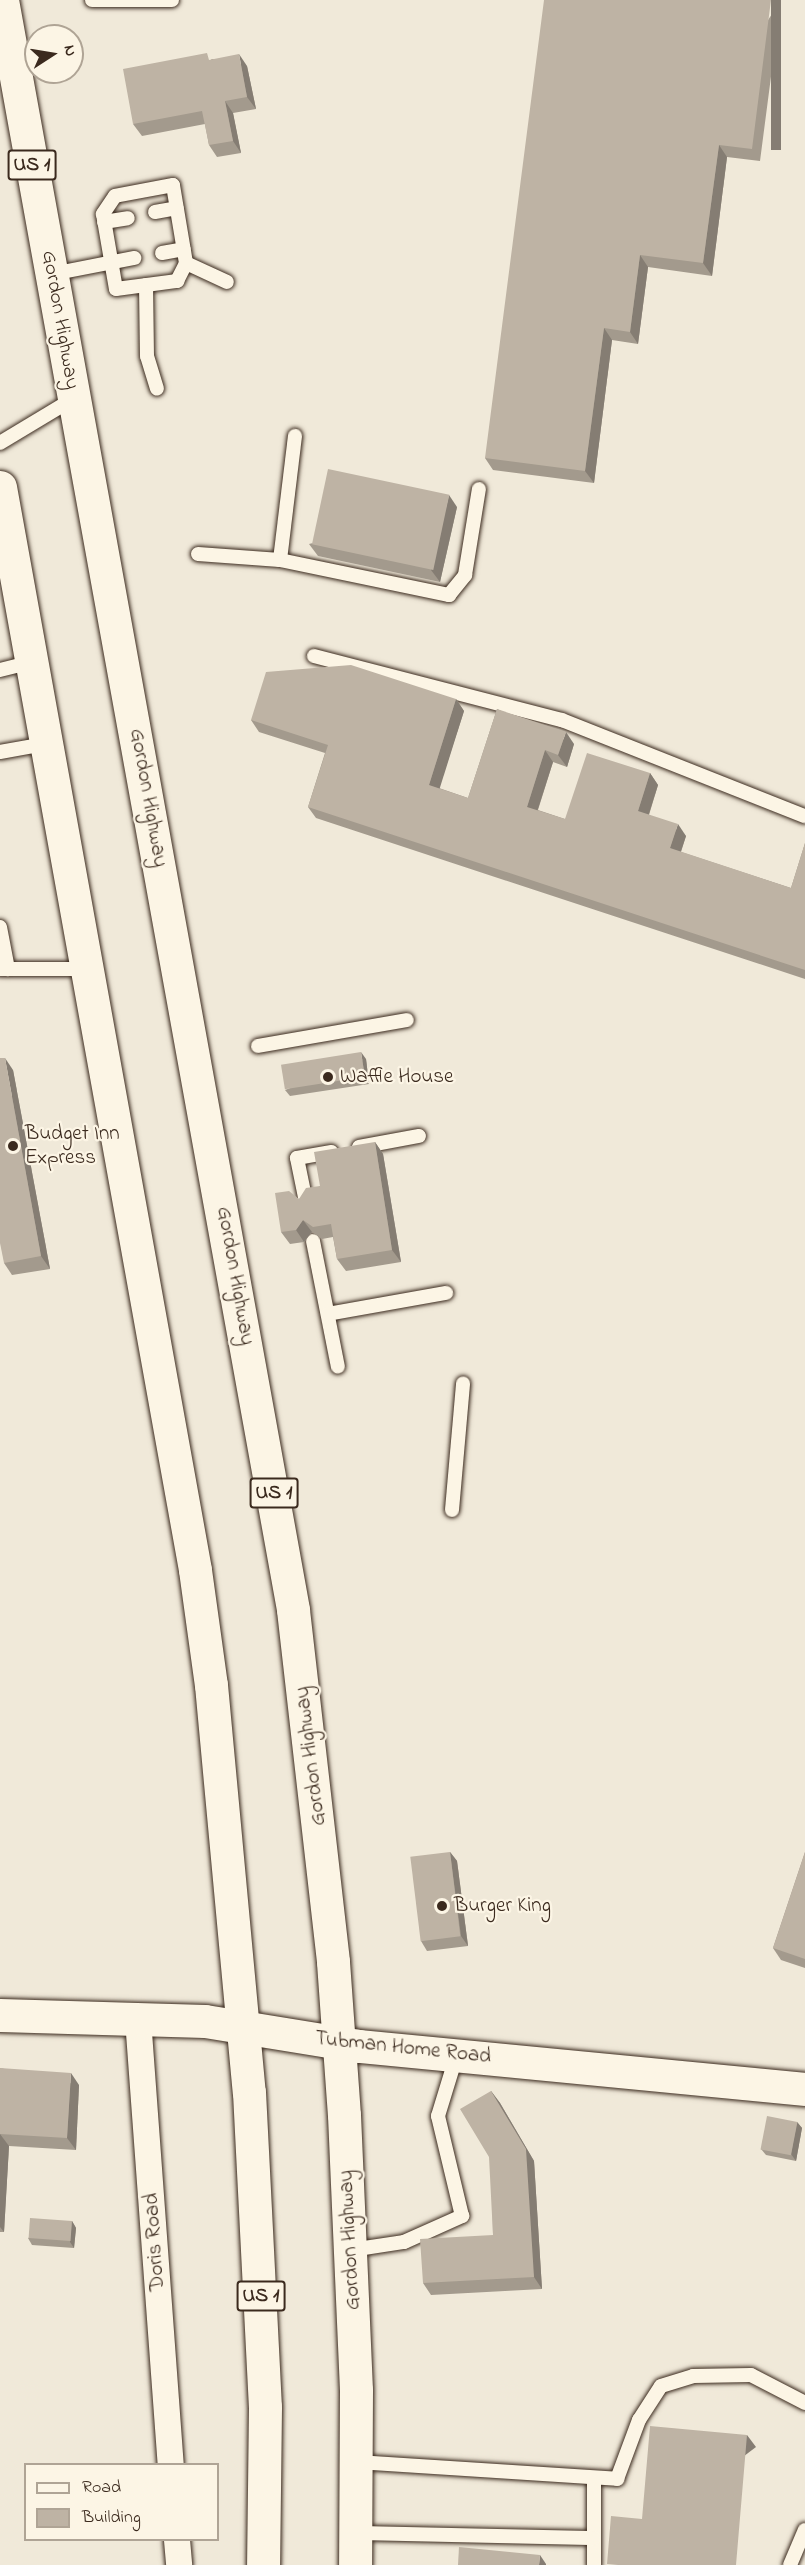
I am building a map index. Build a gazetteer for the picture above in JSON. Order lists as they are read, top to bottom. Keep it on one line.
{"streets":{"main road":["US 1","Gordon Highway","Tubman Home Road"],"street":["Doris Road"]},"crossings":[["US 1","Tubman Home Road"],["Gordon Highway","Tubman Home Road"],["Tubman Home Road","Doris Road"]],"places":["Waffle House","Budget Inn Express","Burger King"],"legend":["Road","Building"],"north":"right"}
